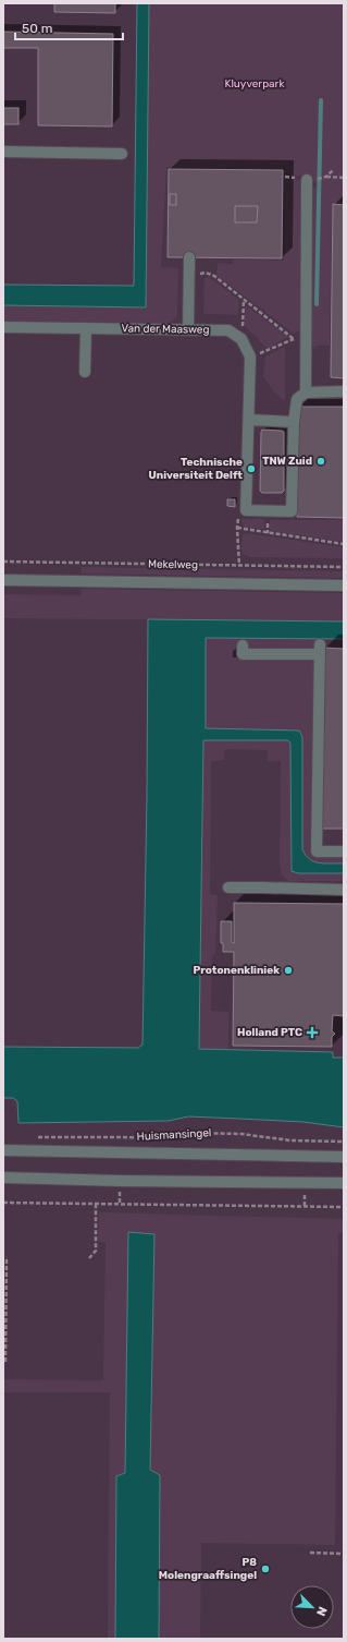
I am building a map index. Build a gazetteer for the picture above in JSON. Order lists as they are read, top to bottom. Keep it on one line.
{"streets":{"street":["Van der Maasweg","Mekelweg","Huismansingel"]},"parks":["Kluyverpark"],"places":{"other":["TNW Zuid","Technische Universiteit Delft","Protonenkliniek","P8 Molengraaffsingel"],"health":["Holland PTC"]},"scale_bar":"50 m","north":"bottom right"}
